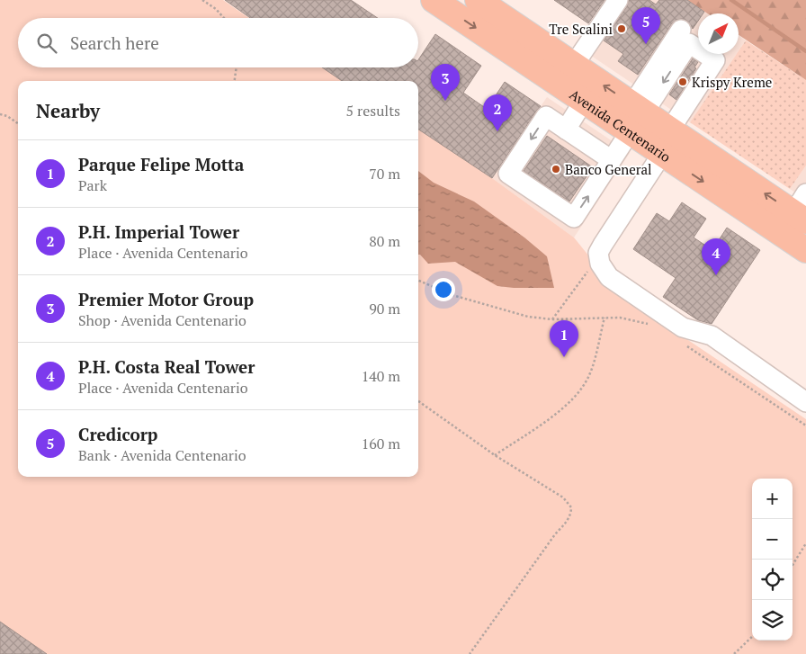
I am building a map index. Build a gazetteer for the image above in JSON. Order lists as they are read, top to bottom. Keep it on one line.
{"streets":{"main road":["Avenida Centenario"]},"places":["Tre Scalini","Krispy Kreme","Banco General"],"north":"top right","page":{"pins":["5","3","2","4","1"],"search":"Search here","heading":["Nearby","5 results"],"list":[{"mark":"1","name":"Parque Felipe Motta","note":"Park","value":"70 m"},{"mark":"2","name":"P.H. Imperial Tower","note":"Place · Avenida Centenario","value":"80 m"},{"mark":"3","name":"Premier Motor Group","note":"Shop · Avenida Centenario","value":"90 m"},{"mark":"4","name":"P.H. Costa Real Tower","note":"Place · Avenida Centenario","value":"140 m"},{"mark":"5","name":"Credicorp","note":"Bank · Avenida Centenario","value":"160 m"}],"map_buttons":["+","−"]}}
